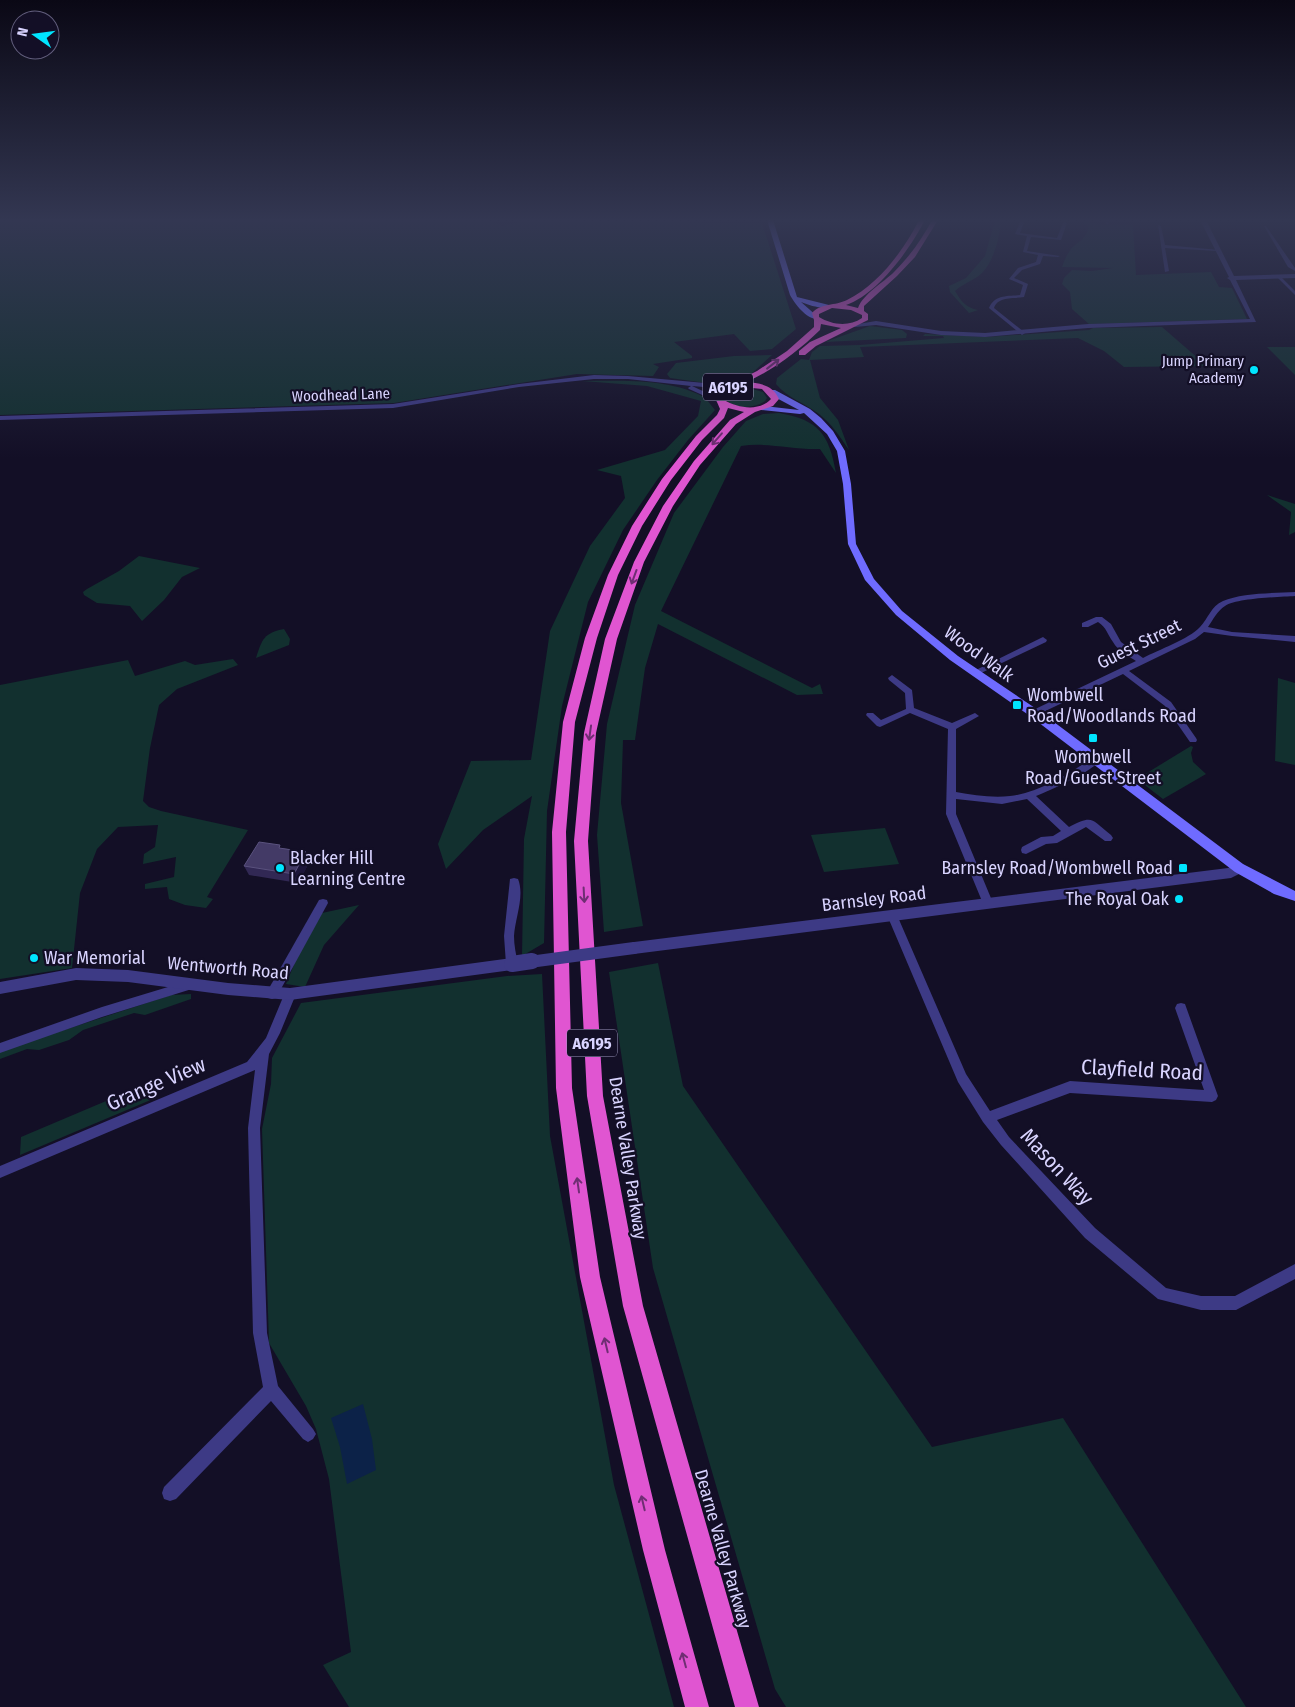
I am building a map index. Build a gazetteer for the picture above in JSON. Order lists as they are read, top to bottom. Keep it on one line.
{"streets":{"highway":["A6195","Dearne Valley Parkway"],"main road":["Wood Walk"],"street":["Woodhead Lane","Guest Street","Barnsley Road","Wentworth Road","Clayfield Road","Grange View","Mason Way"]},"crossings":[["A6195","Woodhead Lane"],["A6195","Wood Walk"],["A6195","Dearne Valley Parkway"],["Guest Street","Wood Walk"],["Wood Walk","Barnsley Road"],["Wood Walk","Dearne Valley Parkway"],["Barnsley Road","Wentworth Road"],["Barnsley Road","Mason Way"],["Wentworth Road","Grange View"],["Clayfield Road","Mason Way"]],"places":{"other":["Jump Primary Academy","Blacker Hill Learning Centre","The Royal Oak","War Memorial"],"transit":["Wombwell Road/Woodlands Road","Wombwell Road/Guest Street","Barnsley Road/Wombwell Road"]},"north":"left"}
